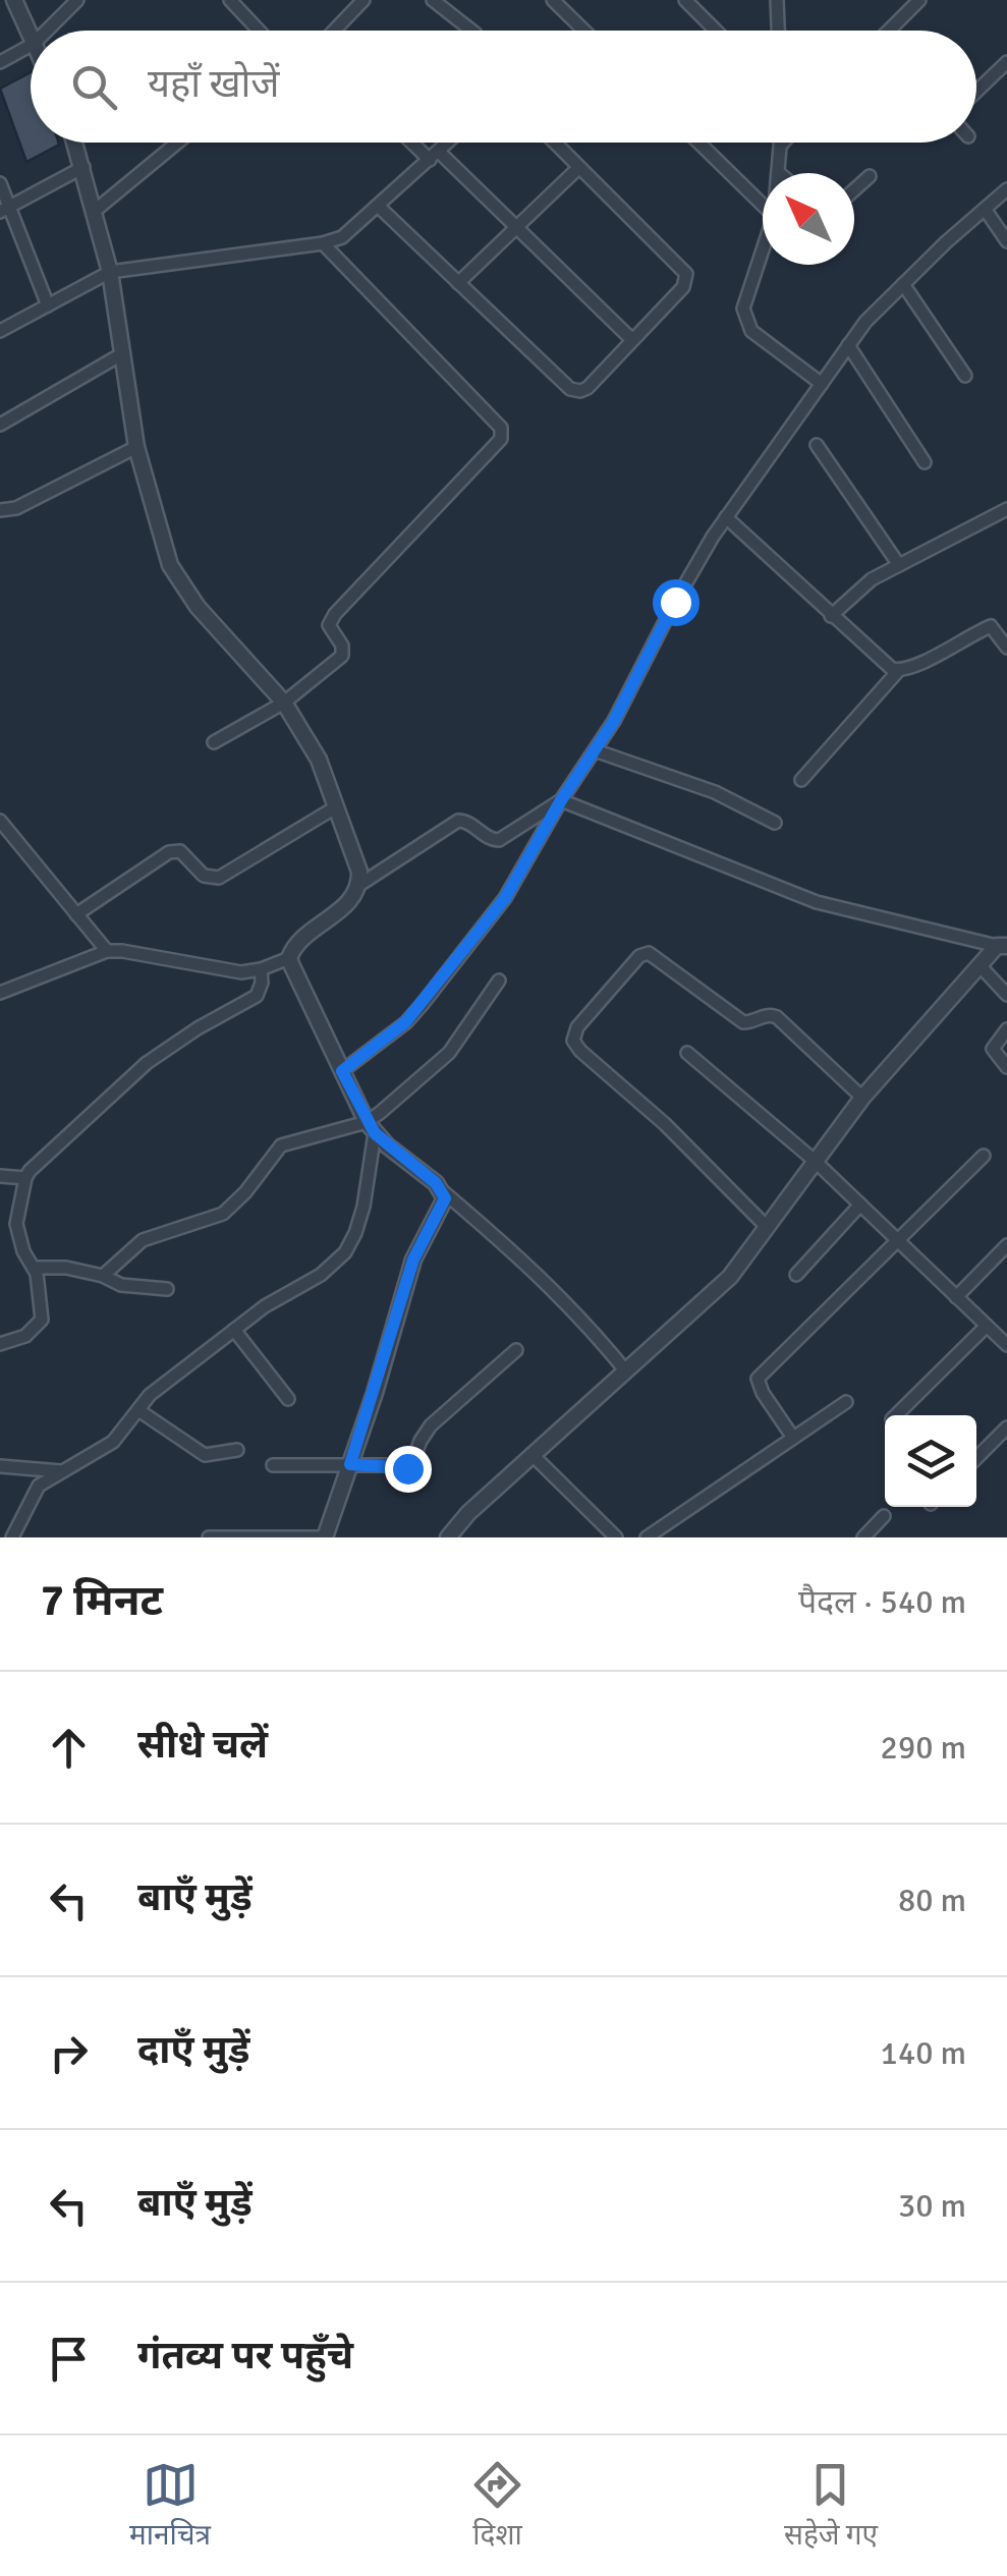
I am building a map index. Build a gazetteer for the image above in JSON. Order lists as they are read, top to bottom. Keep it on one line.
{"north":"top left","page":{"search":"यहाँ खोजें","heading":["7 मिनट","पैदल · 540 m"],"list":[["सीधे चलें","290 m"],["बाएँ मुड़ें","80 m"],["दाएँ मुड़ें","140 m"],["बाएँ मुड़ें","30 m"],"गंतव्य पर पहुँचे"],"nav":["मानचित्र","दिशा","सहेजे गए"]}}
